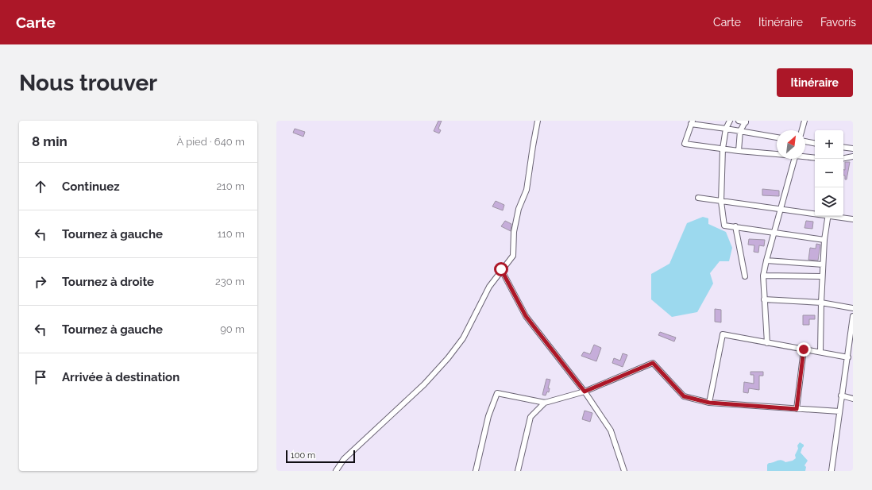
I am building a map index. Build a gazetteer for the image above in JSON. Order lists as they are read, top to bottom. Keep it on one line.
{"scale_bar":"100 m","north":"top right","page":{"header":"Carte","nav":["Carte","Itinéraire","Favoris"],"buttons":"Itinéraire","title":"Nous trouver","heading":["8 min","À pied · 640 m"],"map_buttons":["+","−"],"list":[["Continuez","210 m"],["Tournez à gauche","110 m"],["Tournez à droite","230 m"],["Tournez à gauche","90 m"],"Arrivée à destination"],"scale":"100 m"}}
